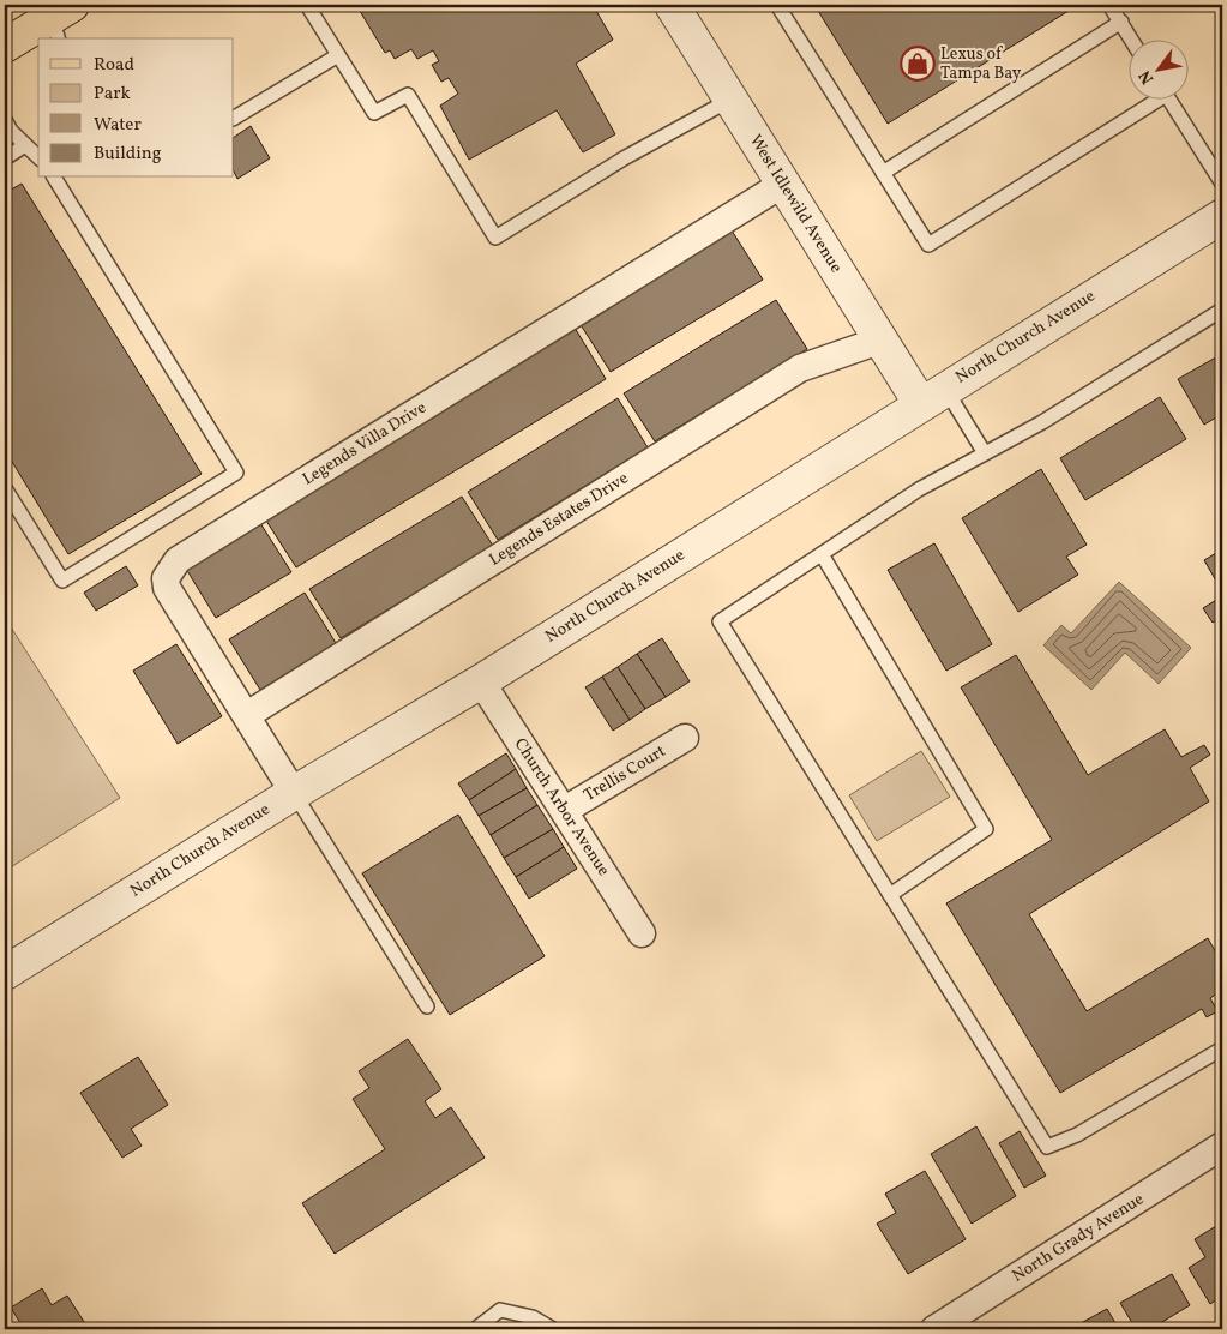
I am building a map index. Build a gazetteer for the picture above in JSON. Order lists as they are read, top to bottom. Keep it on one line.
{"streets":{"street":["West Idlewild Avenue","North Church Avenue","Legends Villa Drive","Legends Estates Drive","Trellis Court","Church Arbor Avenue","North Grady Avenue"]},"crossings":[["West Idlewild Avenue","North Church Avenue"],["West Idlewild Avenue","Legends Villa Drive"],["West Idlewild Avenue","Legends Estates Drive"],["North Church Avenue","Legends Villa Drive"],["North Church Avenue","Church Arbor Avenue"],["Legends Villa Drive","Legends Estates Drive"],["Trellis Court","Church Arbor Avenue"]],"places":{"shop":["Lexus of Tampa Bay"]},"legend":["Road","Park","Water","Building"],"north":"bottom left"}
